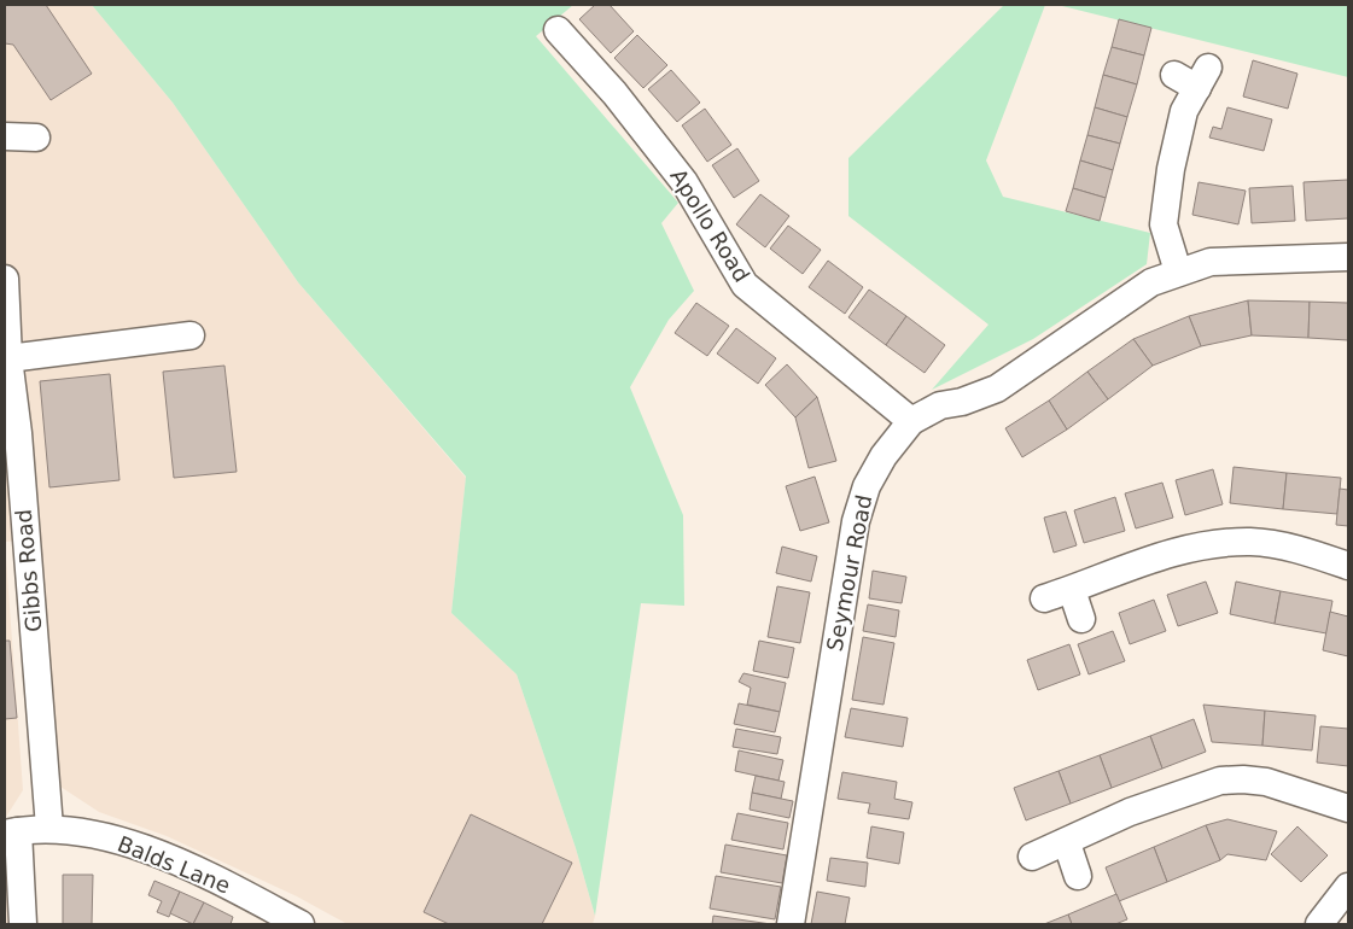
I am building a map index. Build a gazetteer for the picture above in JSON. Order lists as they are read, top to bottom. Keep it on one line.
{"streets":{"street":["Apollo Road","Gibbs Road","Seymour Road","Balds Lane"]},"crossings":[["Apollo Road","Seymour Road"],["Gibbs Road","Balds Lane"]]}
